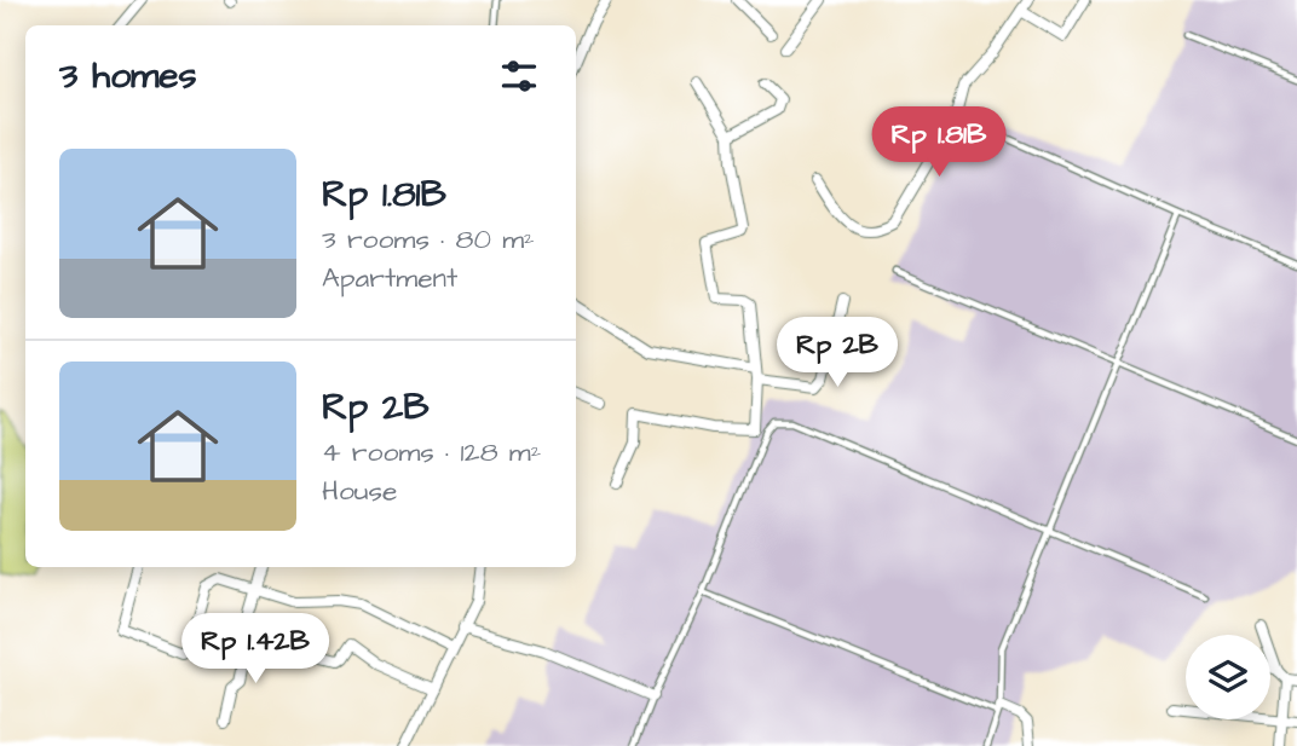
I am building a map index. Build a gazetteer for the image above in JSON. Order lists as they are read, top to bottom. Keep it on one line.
{"page":{"heading":"3 homes","price":["Rp 1.81B","Rp 2B","Rp 1.42B"],"list":[{"name":"Rp 1.81B","note":"3 rooms · 80 m² · Apartment"},{"name":"Rp 2B","note":"4 rooms · 128 m² · House"}]}}
